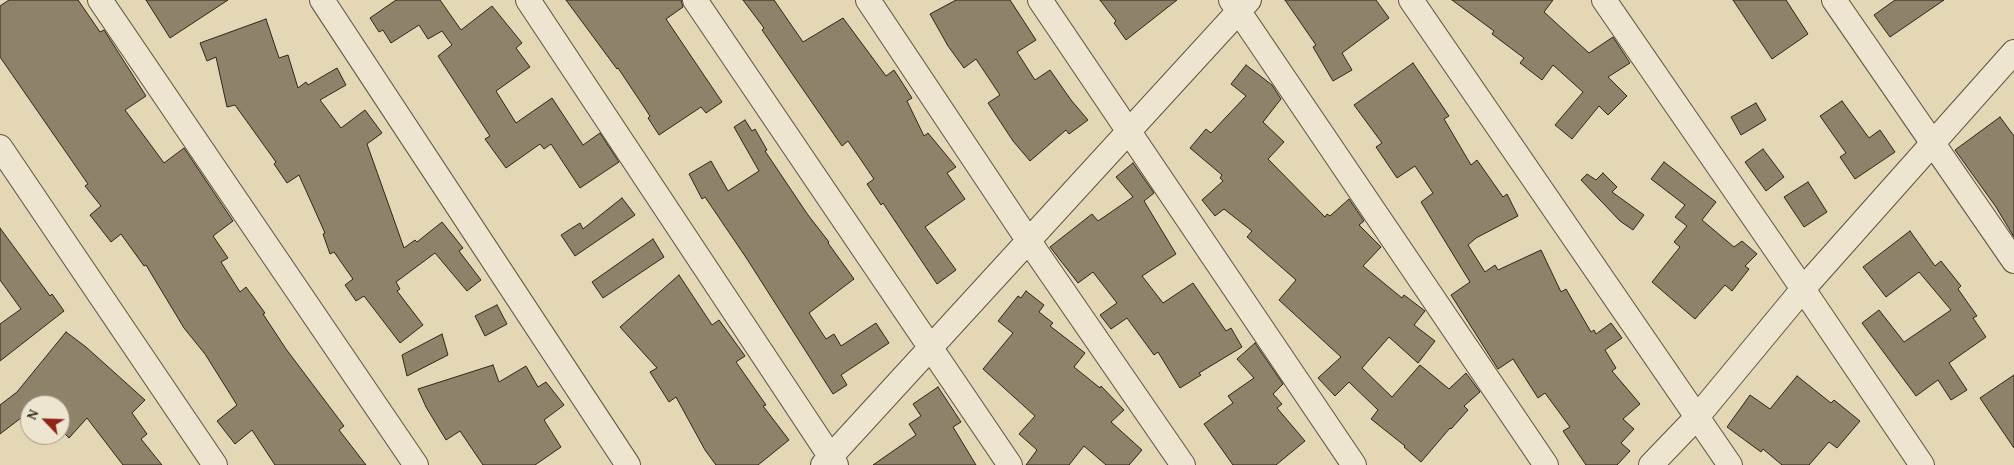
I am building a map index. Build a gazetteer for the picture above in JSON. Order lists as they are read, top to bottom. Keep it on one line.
{"north":"top left"}
